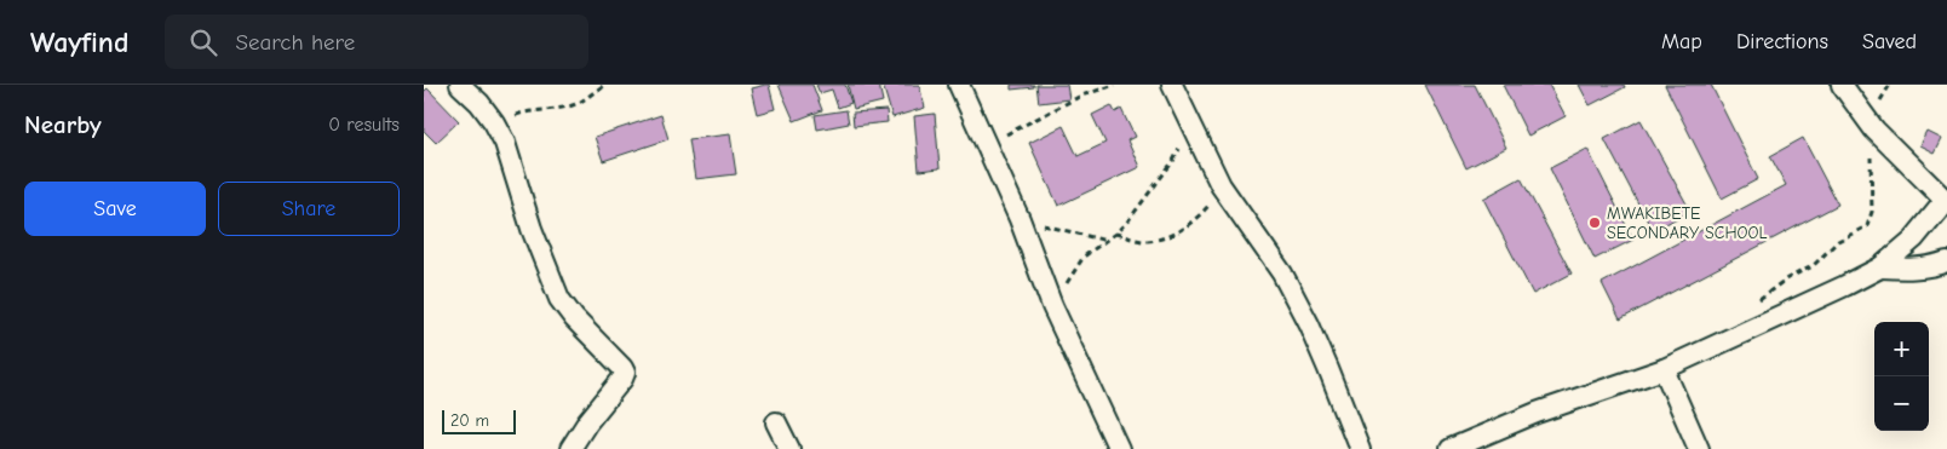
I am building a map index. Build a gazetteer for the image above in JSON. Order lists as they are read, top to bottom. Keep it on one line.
{"places":["MWAKIBETE SECONDARY SCHOOL"],"scale_bar":"20 m","page":{"header":"Wayfind","search":"Search here","nav":["Map","Directions","Saved"],"heading":["Nearby","0 results"],"buttons":["Save","Share"],"map_buttons":["+","−"],"scale":"20 m"}}
